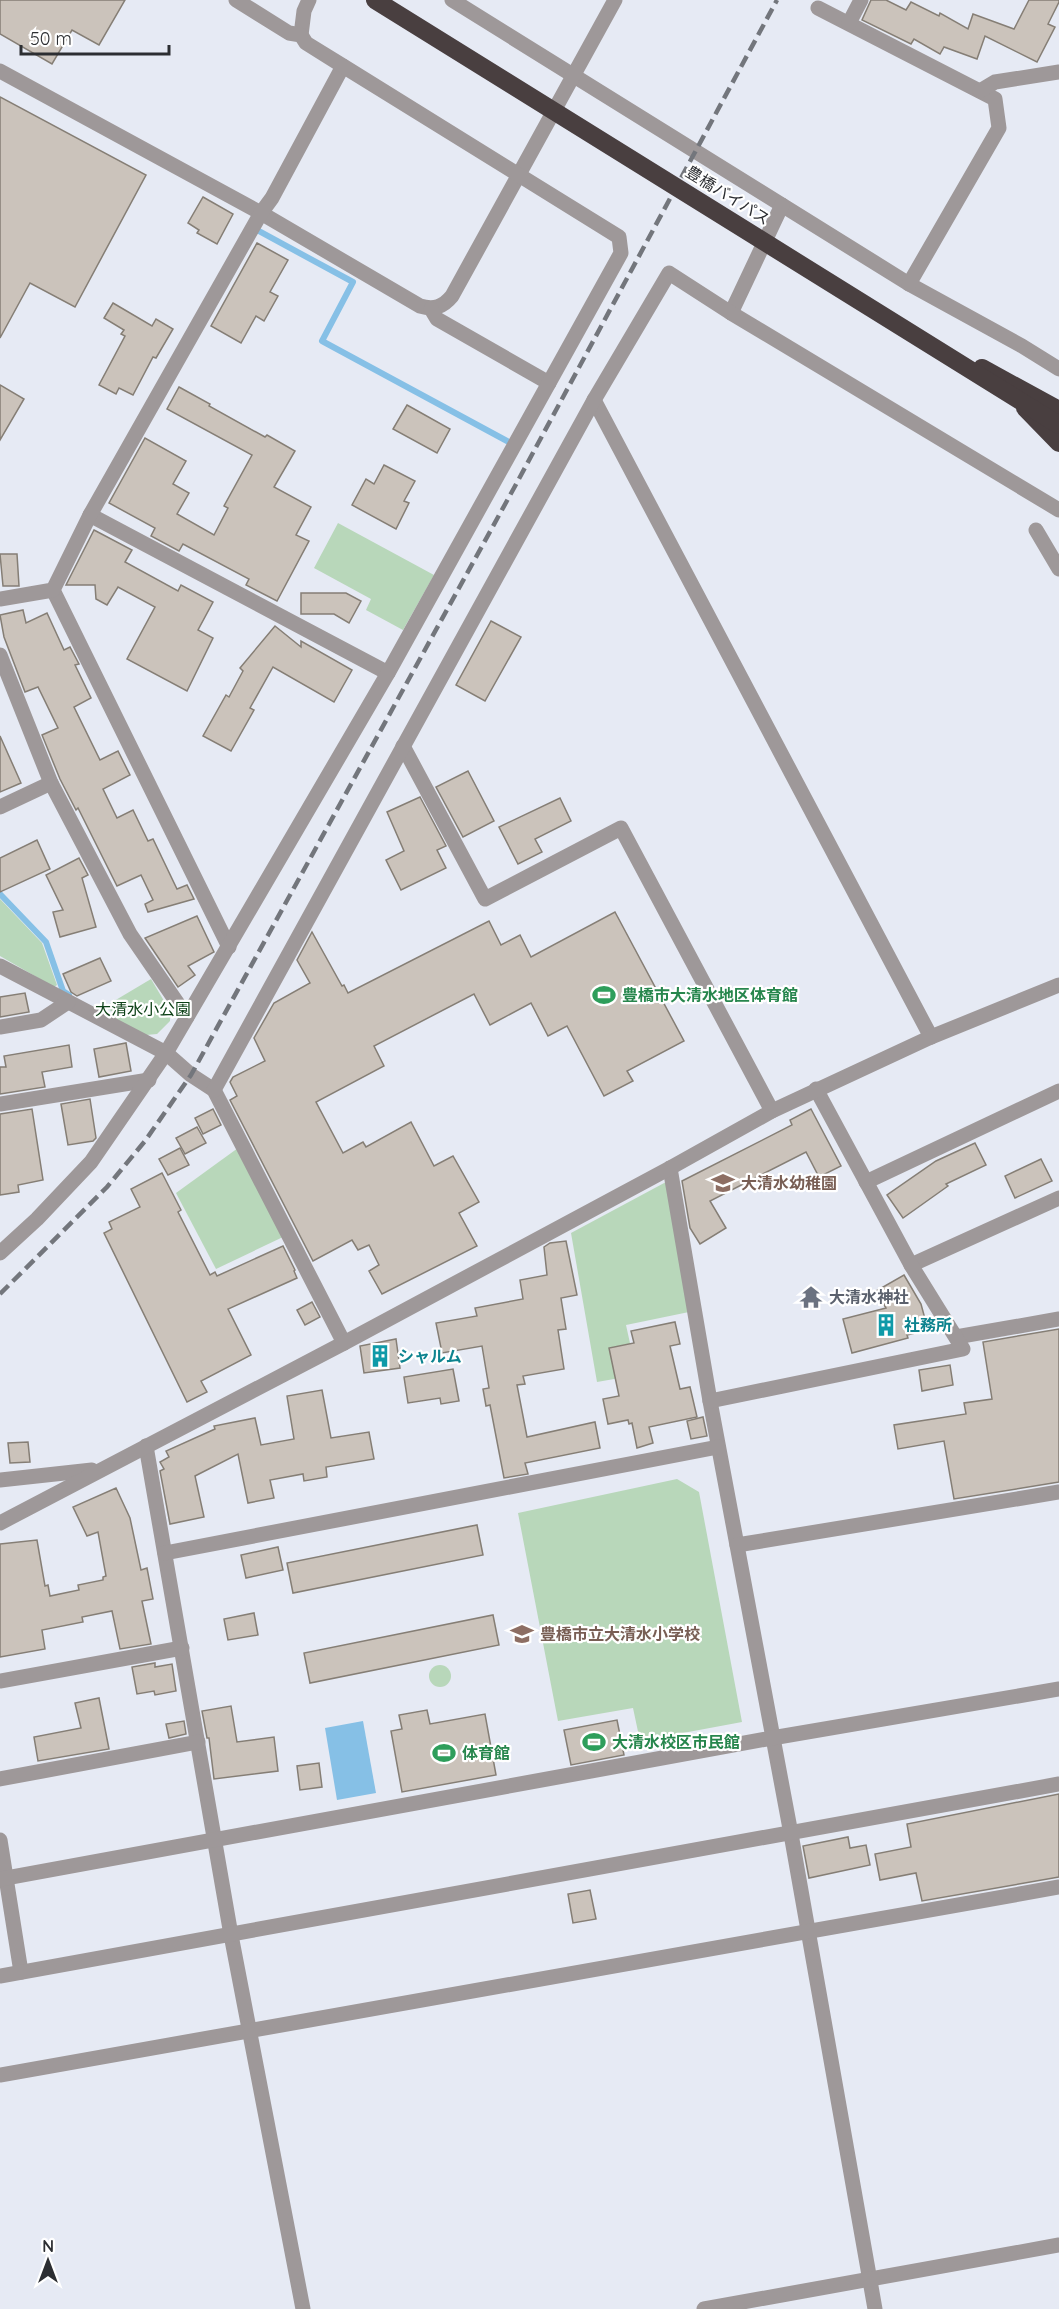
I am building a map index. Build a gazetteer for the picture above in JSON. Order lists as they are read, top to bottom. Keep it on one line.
{"streets":{"highway":["豊橋バイパス"]},"parks":["大清水小公園"],"places":{"sports":["豊橋市大清水地区体育館","大清水校区市民館","体育館"],"school or university":["大清水幼稚園","豊橋市立大清水小学校"],"temple":["大清水神社"],"building":["社務所","シャルム"]},"scale_bar":"50 m","north":"top"}
